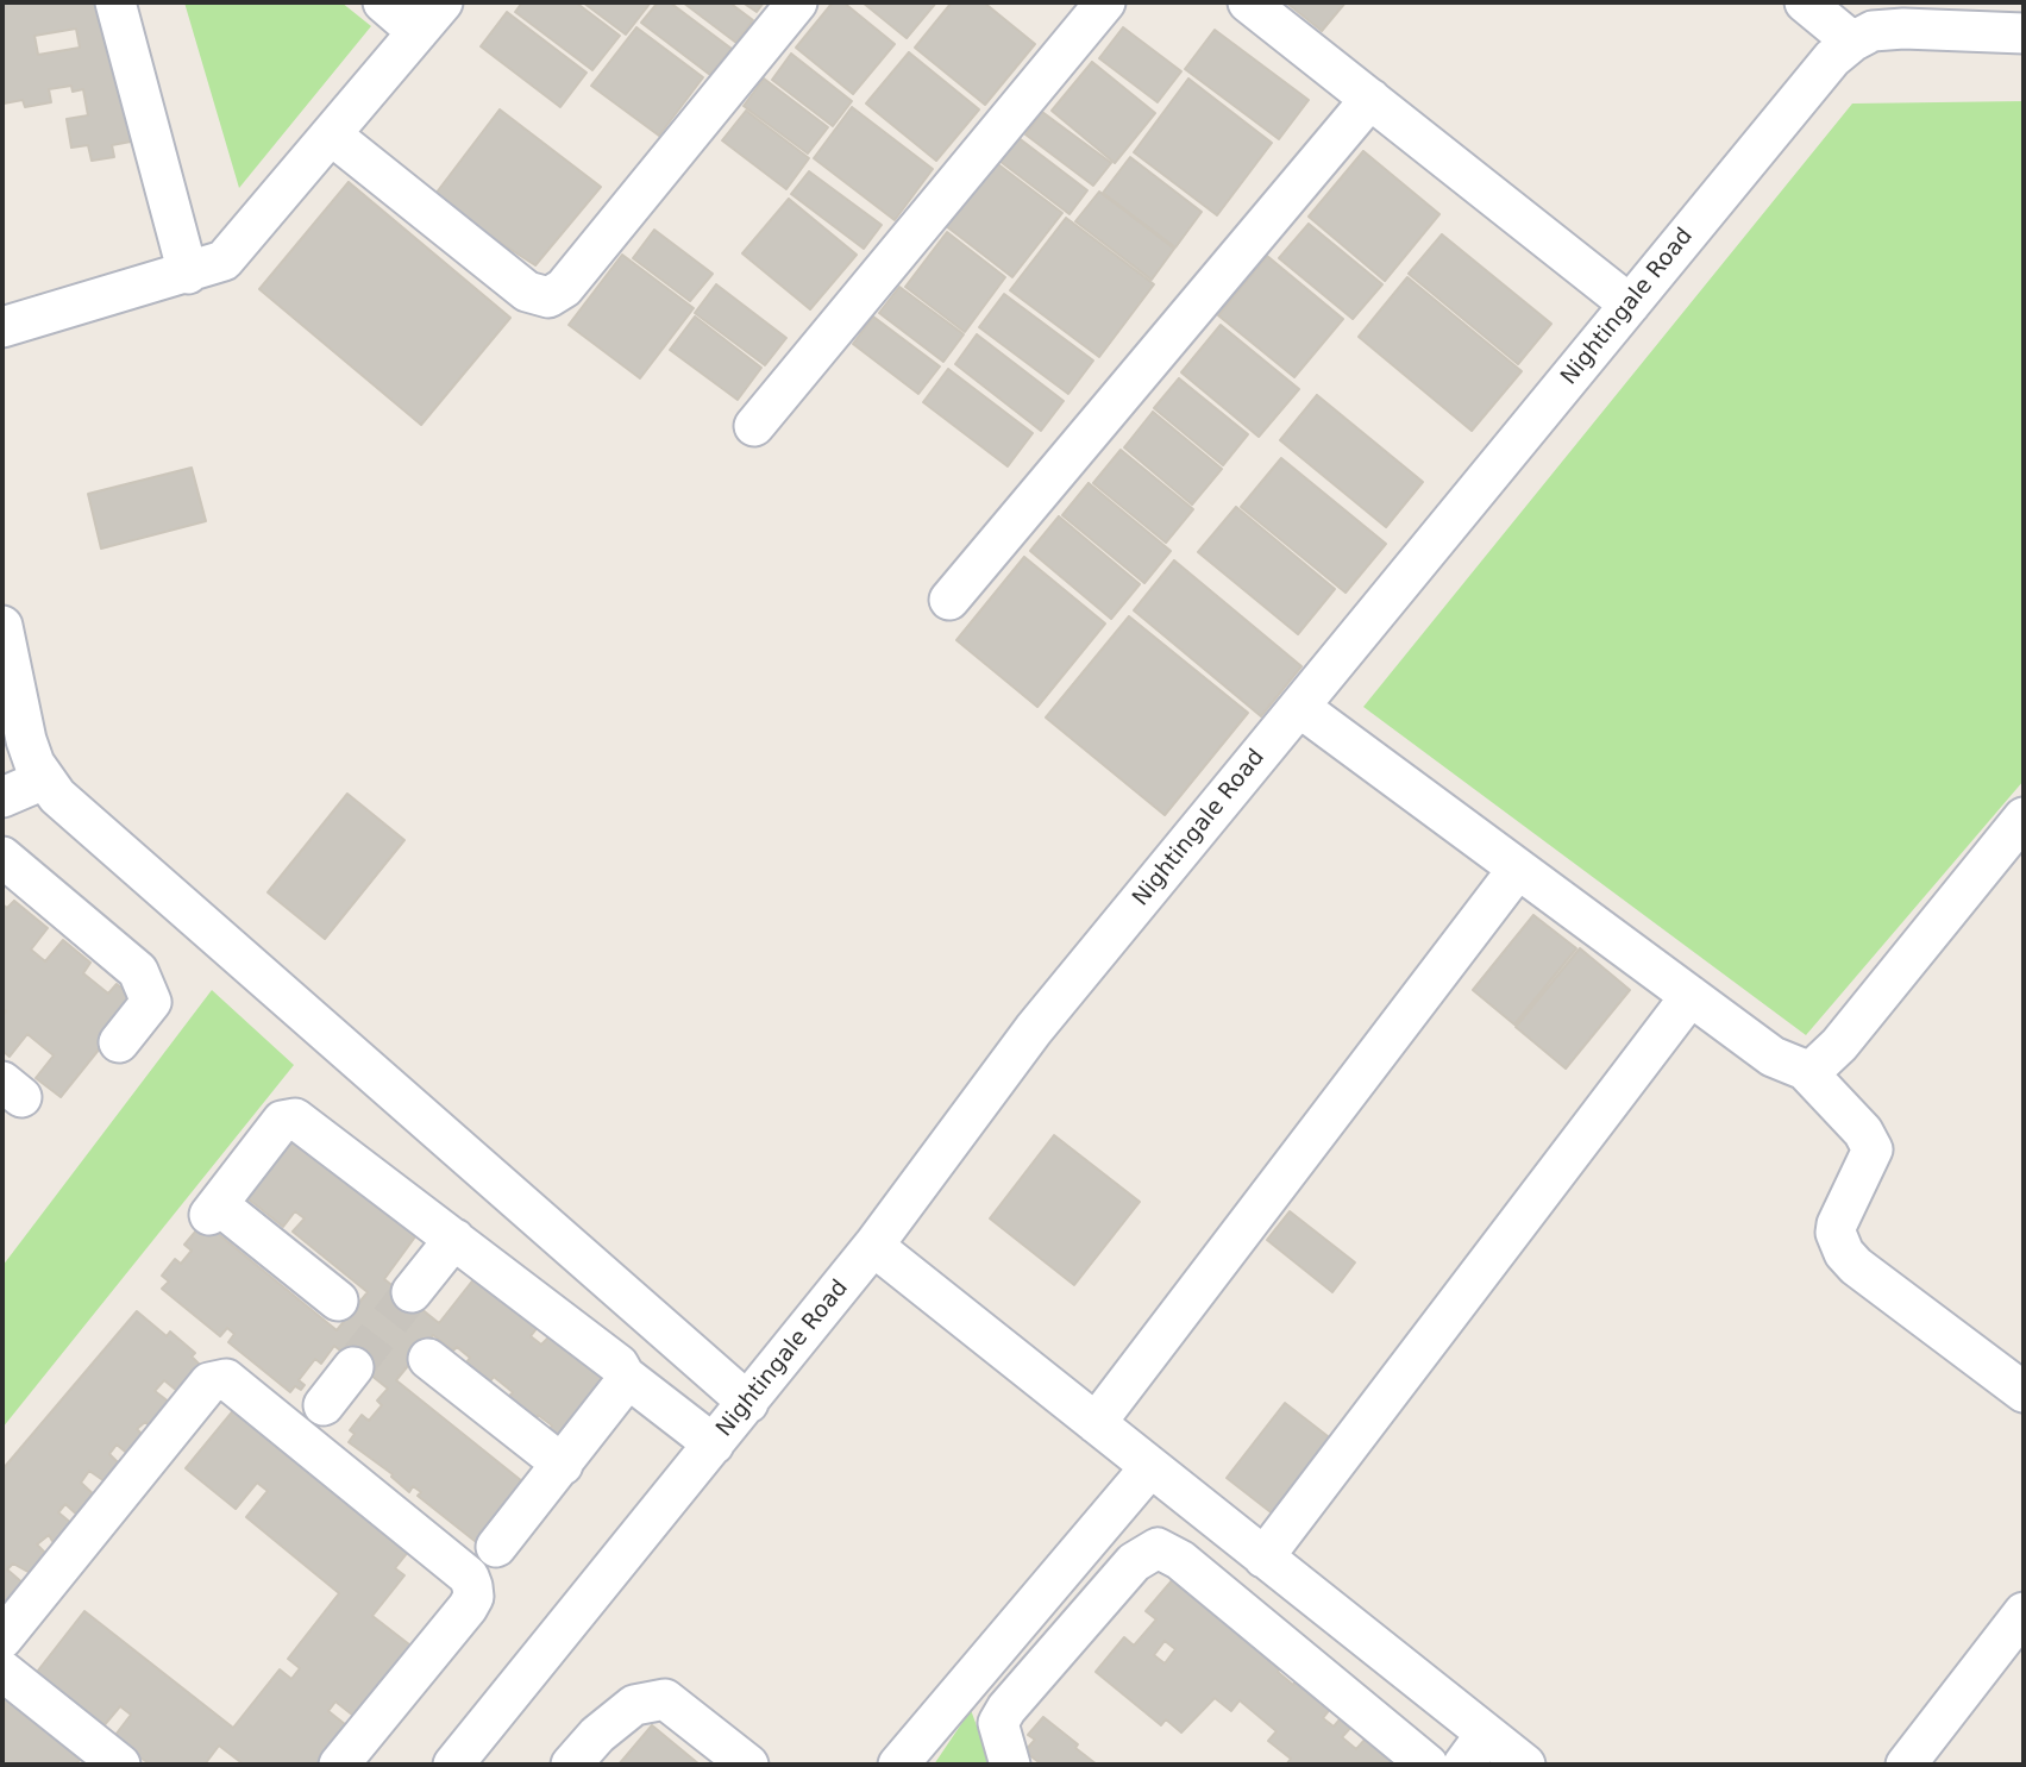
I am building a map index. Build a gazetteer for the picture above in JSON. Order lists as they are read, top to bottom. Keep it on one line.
{"streets":{"street":["Nightingale Road"]}}
